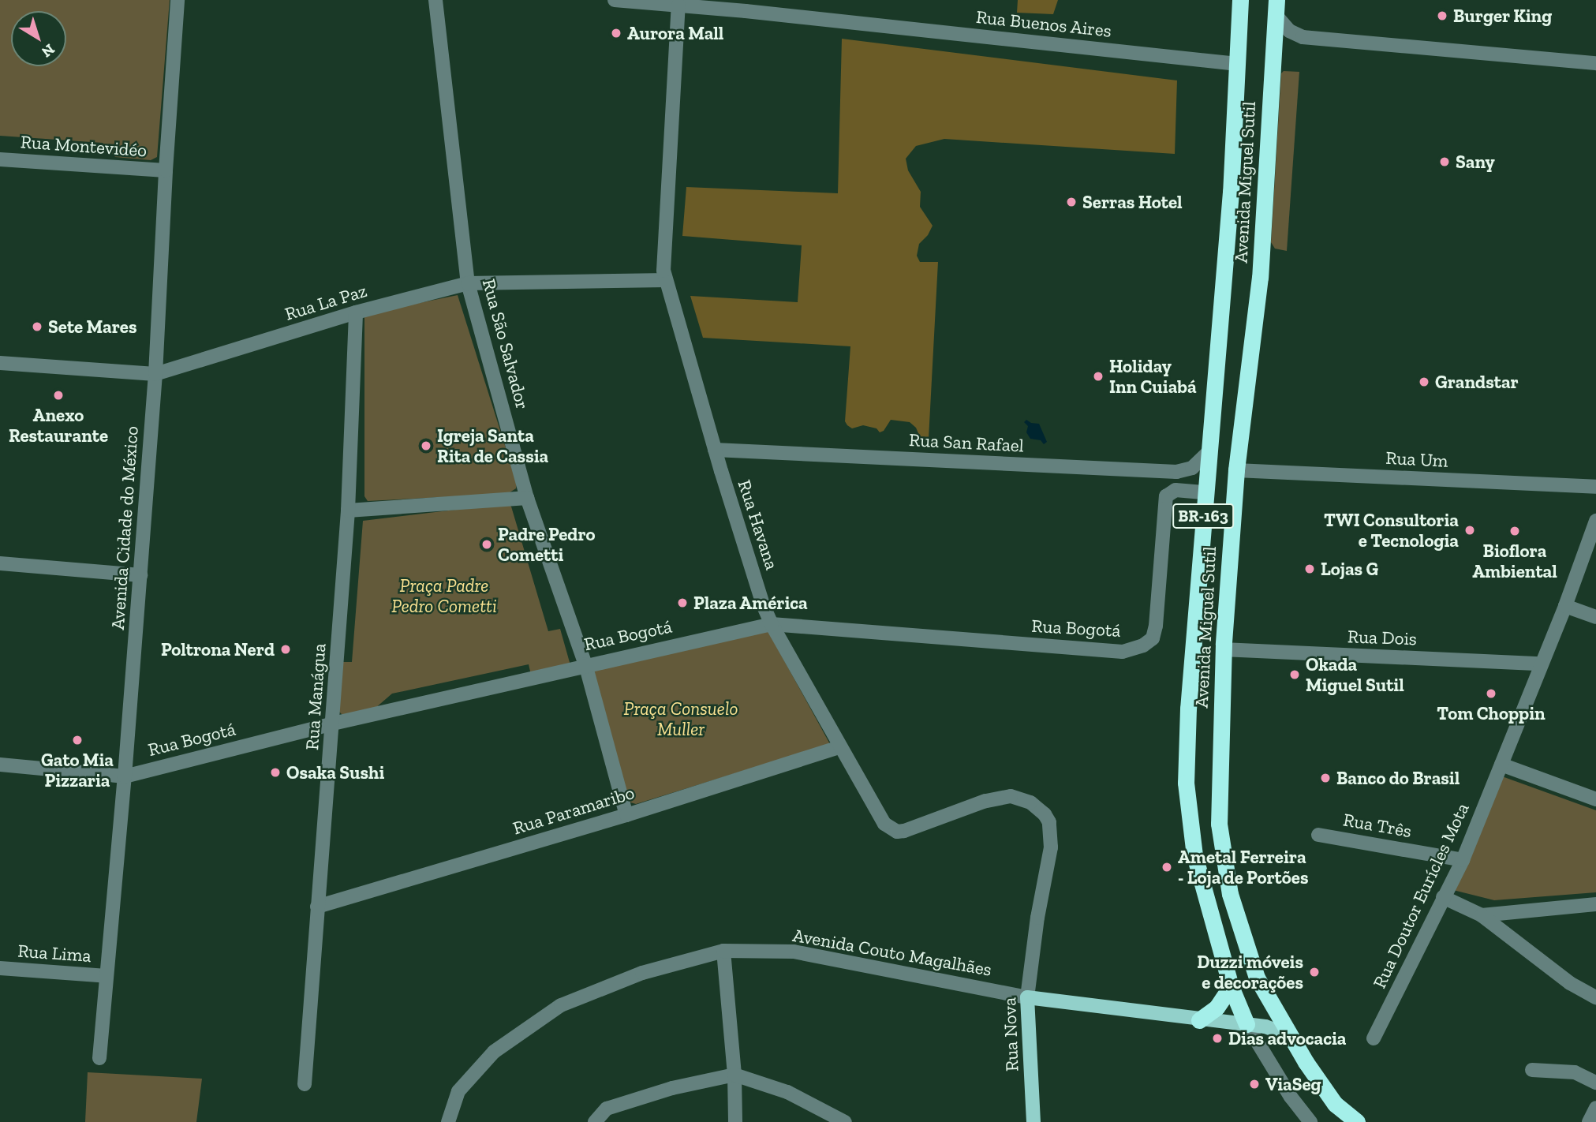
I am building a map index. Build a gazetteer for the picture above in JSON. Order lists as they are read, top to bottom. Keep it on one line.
{"streets":{"highway":["Avenida Miguel Sutil","BR-163"],"main road":["Avenida Couto Magalhães","Rua Nova"],"street":["Rua Buenos Aires","Rua Montevidéo","Rua La Paz","Rua São Salvador","Rua San Rafael","Rua Um","Rua Havana","Avenida Cidade do México","Rua Bogotá","Rua Dois","Rua Manágua","Rua Paramaribo","Rua Três","Rua Doutor Eurícles Mota","Rua Lima"]},"crossings":[["Rua Buenos Aires","Avenida Miguel Sutil"],["Rua Buenos Aires","Rua Havana"],["Rua Montevidéo","Avenida Cidade do México"],["Avenida Miguel Sutil","Rua San Rafael"],["Avenida Miguel Sutil","Rua Um"],["Avenida Miguel Sutil","Rua Bogotá"],["Avenida Miguel Sutil","Rua Dois"],["Avenida Miguel Sutil","Avenida Couto Magalhães"],["Rua La Paz","Rua São Salvador"],["Rua La Paz","Rua Havana"],["Rua La Paz","Avenida Cidade do México"],["Rua La Paz","Rua Manágua"],["Rua São Salvador","Rua Bogotá"],["Rua São Salvador","Rua Paramaribo"],["Rua San Rafael","Rua Havana"],["Rua Havana","Rua Bogotá"],["Rua Havana","Rua Paramaribo"],["Rua Havana","Rua Nova"],["Avenida Cidade do México","Rua Bogotá"],["Avenida Cidade do México","Rua Lima"],["Rua Bogotá","Rua Manágua"],["Rua Dois","Rua Doutor Eurícles Mota"],["Rua Manágua","Rua Paramaribo"],["Rua Três","Rua Doutor Eurícles Mota"],["Avenida Couto Magalhães","Rua Nova"]],"parks":["Praça Padre Pedro Cometti","Praça Consuelo Muller"],"places":["Burger King","Aurora Mall","Sany","Serras Hotel","Sete Mares","Holiday Inn Cuiabá","Grandstar","Anexo Restaurante","Igreja Santa Rita de Cassia","TWI Consultoria e Tecnologia","Bioflora Ambiental","Padre Pedro Cometti","Lojas G","Plaza América","Poltrona Nerd","Okada Miguel Sutil","Tom Choppin","Gato Mia Pizzaria","Osaka Sushi","Banco do Brasil","Ametal Ferreira - Loja de Portões","Duzzi móveis e decorações","Dias advocacia","ViaSeg"],"north":"bottom right"}
